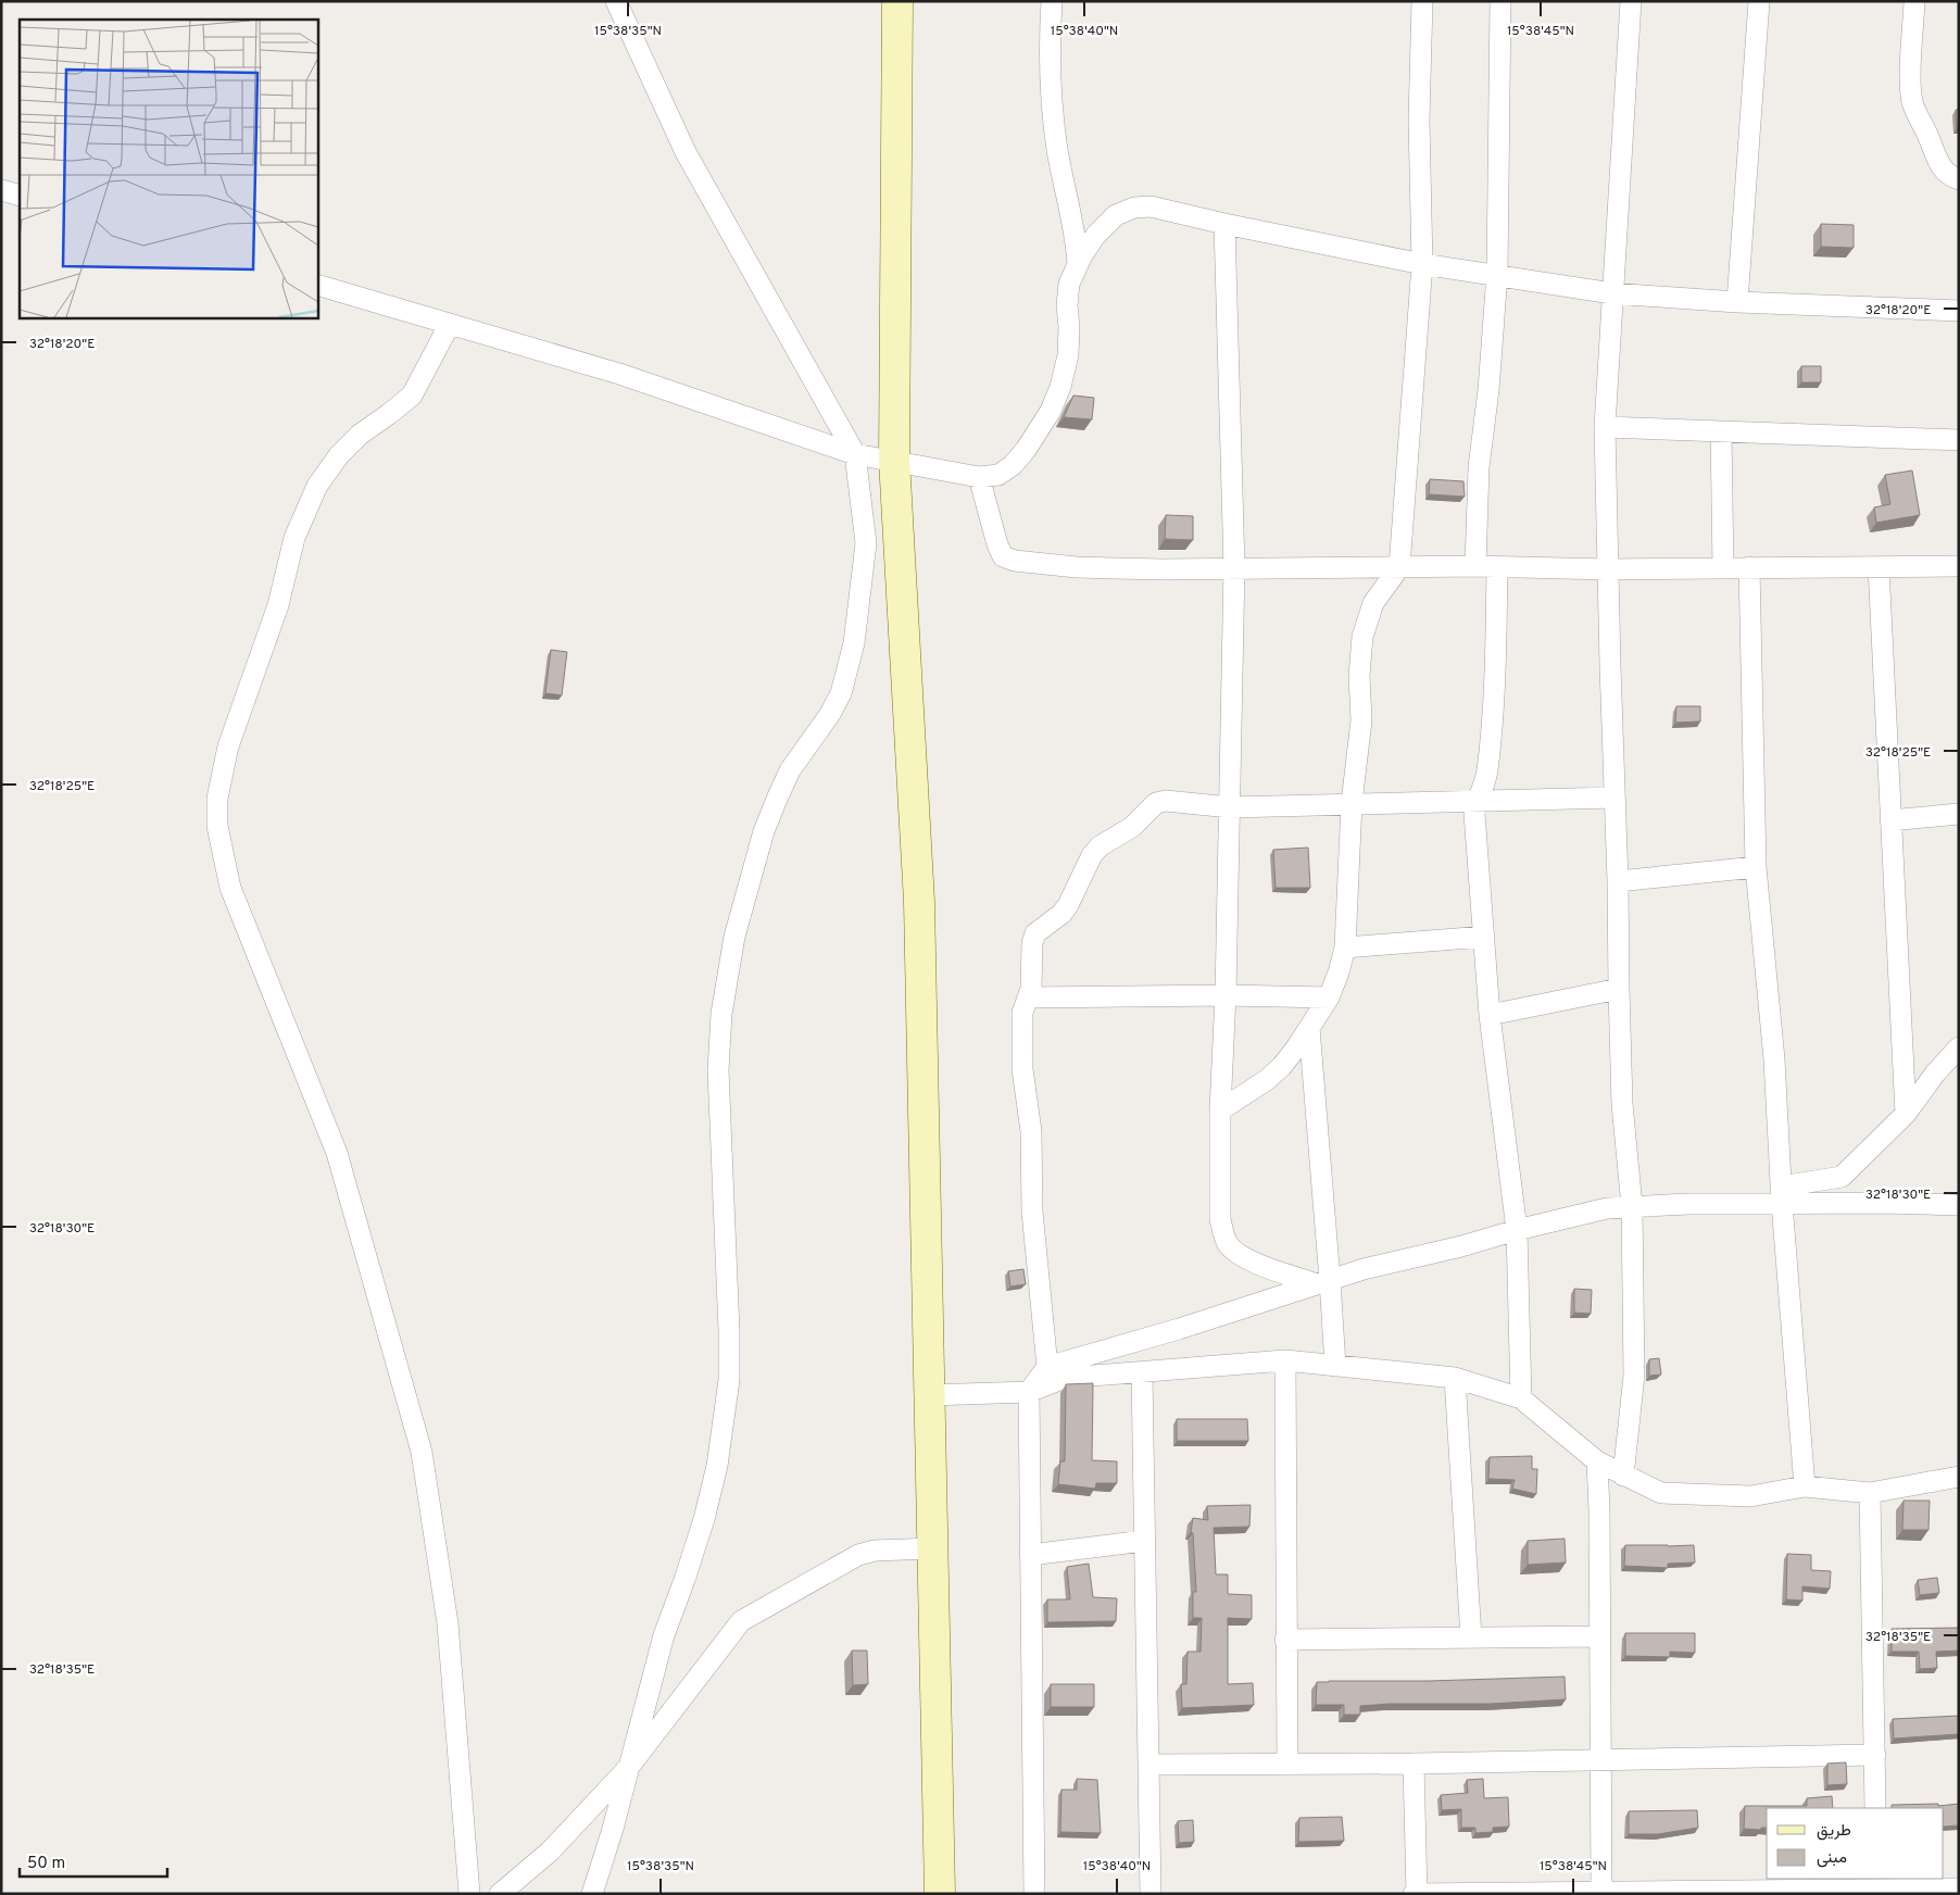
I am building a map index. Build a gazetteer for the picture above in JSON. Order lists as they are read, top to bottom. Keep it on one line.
{"legend":["طريق","مبنى"],"scale_bar":"50 m","coordinates":["15°38'35\"N","15°38'40\"N","15°38'45\"N","32°18'20\"E","32°18'25\"E","32°18'30\"E","32°18'35\"E"]}
